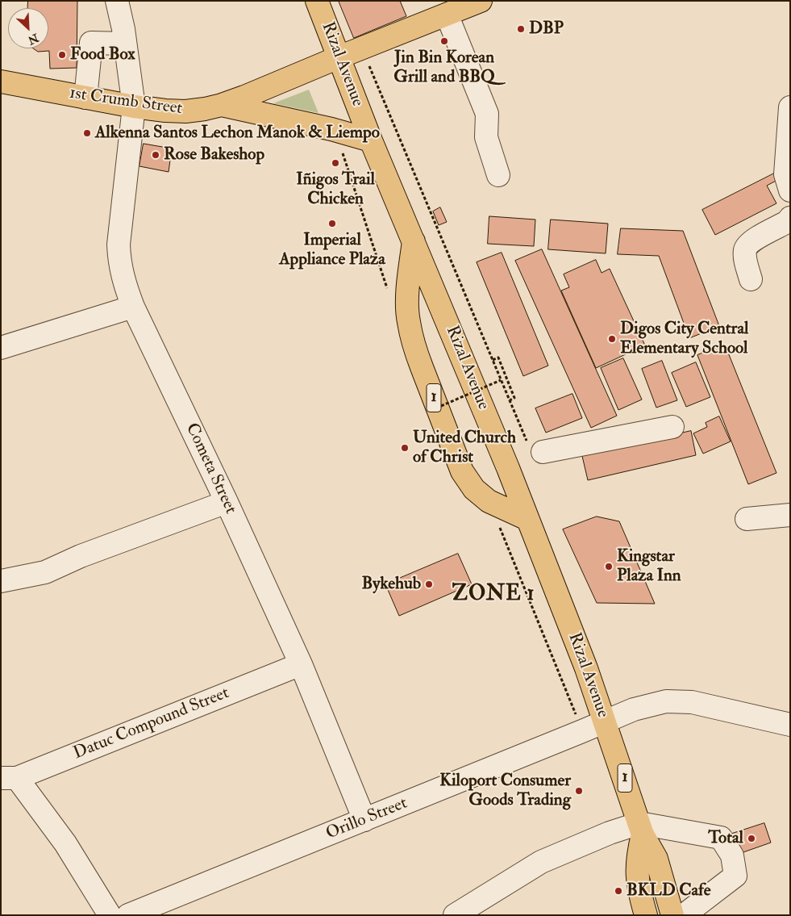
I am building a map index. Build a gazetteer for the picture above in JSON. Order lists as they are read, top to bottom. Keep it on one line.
{"streets":{"main road":["Rizal Avenue","1st Crumb Street","1"],"street":["Cometa Street","Datuc Compound Street","Orillo Street"]},"crossings":[["Rizal Avenue","1st Crumb Street"],["Rizal Avenue","Orillo Street"],["1st Crumb Street","Cometa Street"],["Cometa Street","Datuc Compound Street"],["Cometa Street","Orillo Street"]],"districts":["ZONE 1"],"places":["DBP","Jin Bin Korean Grill and BBQ","Food Box","Alkenna Santos Lechon Manok & Liempo","Rose Bakeshop","Iñigos Trail Chicken","Imperial Appliance Plaza","Digos City Central Elementary School","United Church of Christ","Kingstar Plaza Inn","Bykehub","Kiloport Consumer Goods Trading","Total","BKLD Cafe"],"north":"bottom right"}
